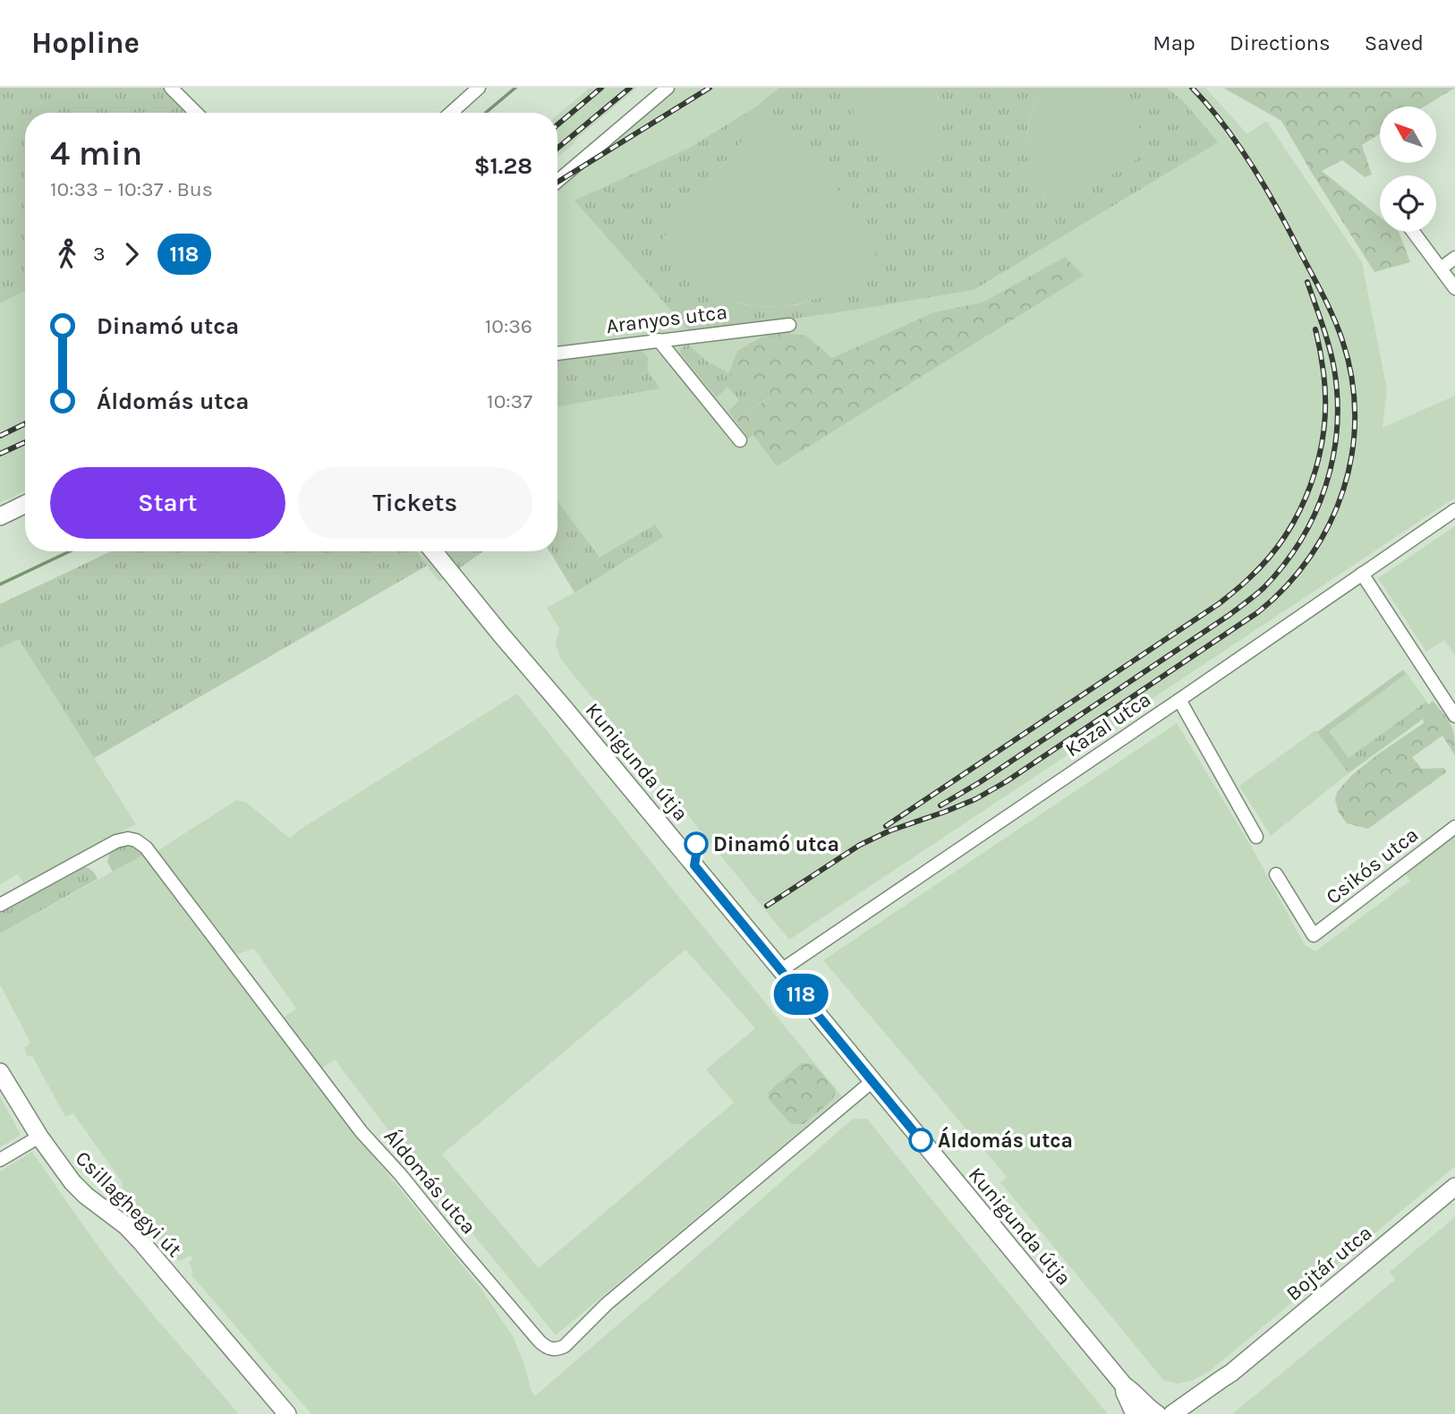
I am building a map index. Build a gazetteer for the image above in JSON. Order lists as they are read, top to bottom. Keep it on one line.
{"streets":{"street":["Aranyos utca","Kazal utca","Kunigunda útja","Csikós utca","Áldomás utca","Csillaghegyi út","Bojtár utca"]},"crossings":[["Kazal utca","Kunigunda útja"],["Kunigunda útja","Áldomás utca"]],"places":["Dinamó utca","Áldomás utca"],"lines":["bus line 118"],"north":"top left","page":{"header":"Hopline","nav":["Map","Directions","Saved"],"on_map":"118","heading":["4 min","10:33 – 10:37 · Bus","$1.28"],"legs":["3","118"],"list":[{"name":"Dinamó utca","value":"10:36"},{"name":"Áldomás utca","value":"10:37"}],"buttons":["Start","Tickets"]}}
